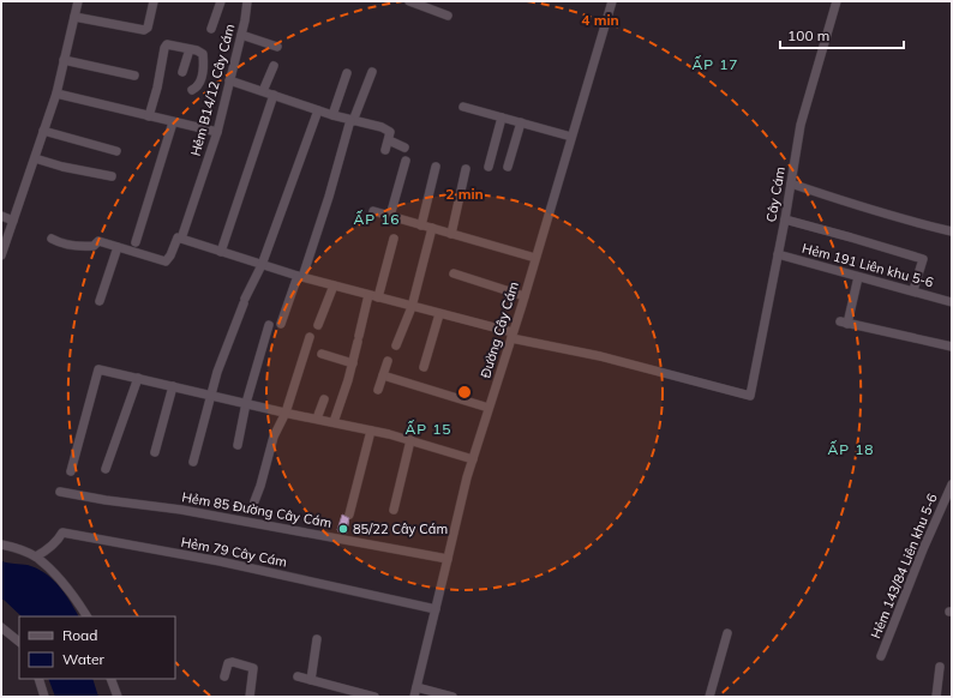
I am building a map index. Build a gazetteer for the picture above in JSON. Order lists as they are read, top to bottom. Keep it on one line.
{"streets":{"street":["Hẻm B14/12 Cây Cám","Cây Cám","Hẻm 191 Liên khu 5-6","Đường Cây Cám","Hẻm 85 Đường Cây Cám","Hẻm 79 Cây Cám","Hẻm 143/84 Liên khu 5-6"]},"crossings":[["Cây Cám","Hẻm 191 Liên khu 5-6"],["Cây Cám","Đường Cây Cám"],["Đường Cây Cám","Hẻm 85 Đường Cây Cám"],["Đường Cây Cám","Hẻm 79 Cây Cám"]],"districts":["ẤP 17","ẤP 16","ẤP 15","ẤP 18"],"places":["85/22 Cây Cám"],"legend":["Road","Water"],"scale_bar":"100 m","rings":["4 min","2 min"]}
